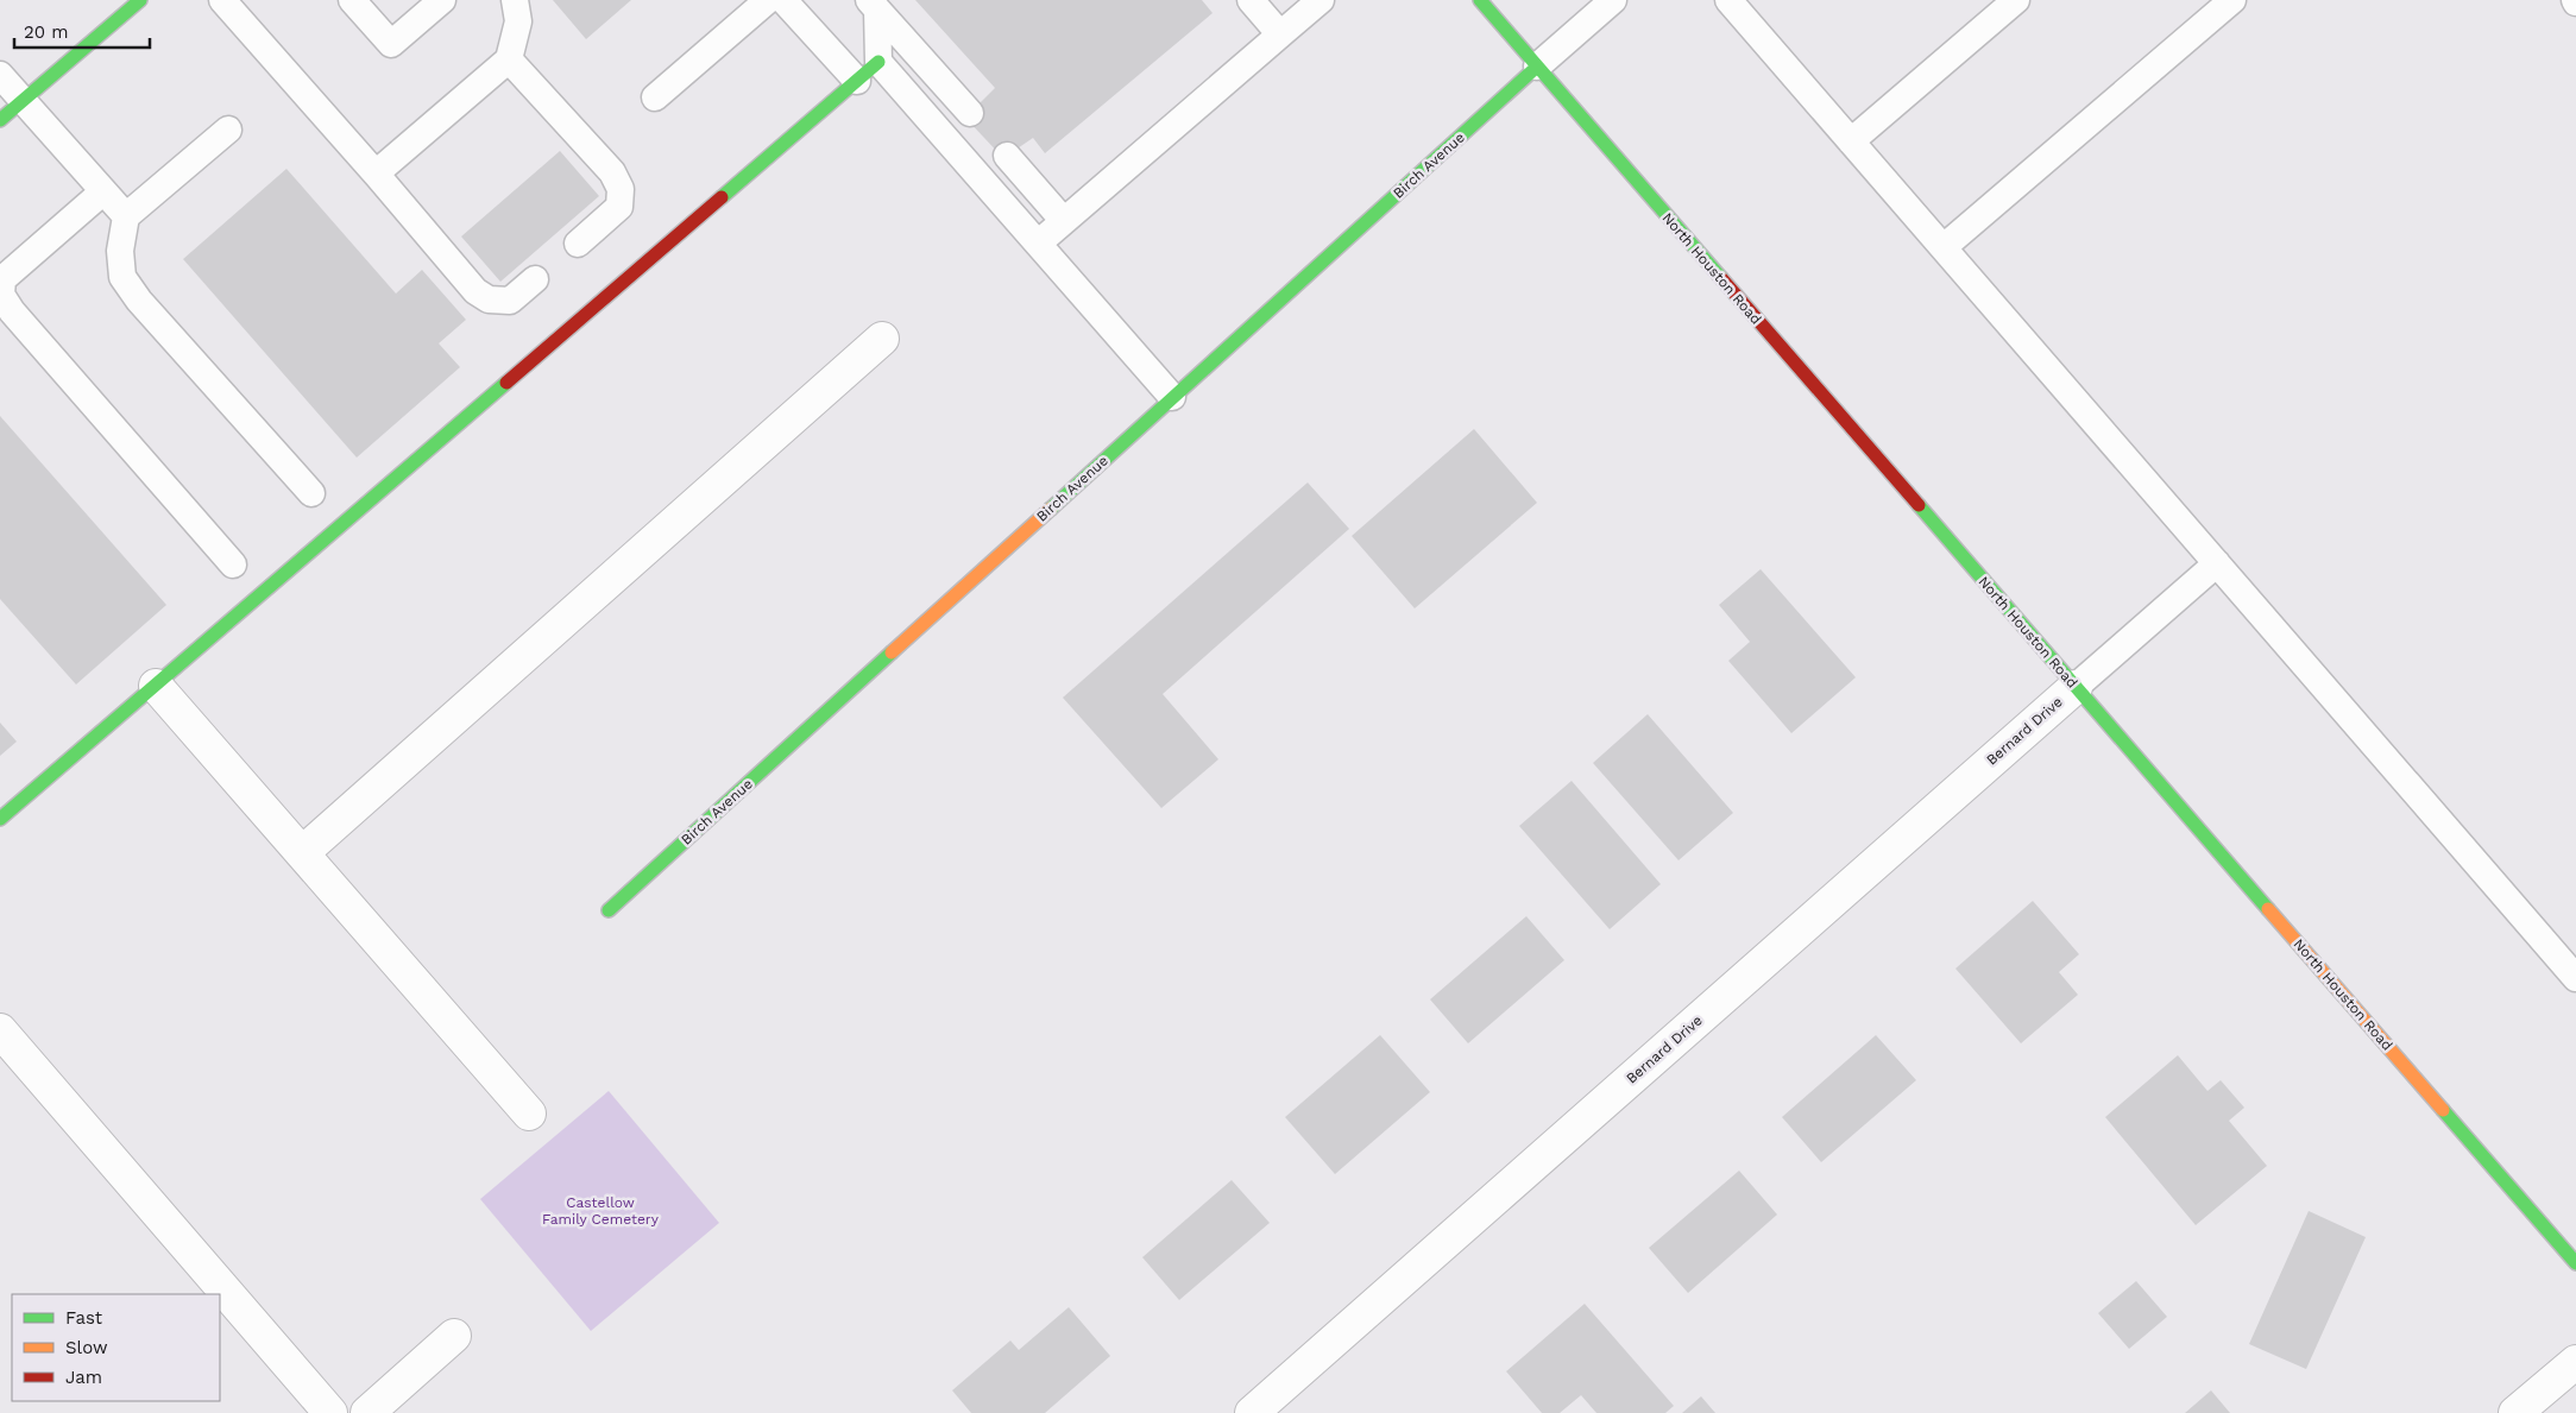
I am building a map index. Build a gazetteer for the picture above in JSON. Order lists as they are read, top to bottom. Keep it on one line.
{"streets":{"street":["Birch Avenue","North Houston Road","Bernard Drive"]},"crossings":[["Birch Avenue","North Houston Road"],["North Houston Road","Bernard Drive"]],"parks":["Castellow Family Cemetery"],"legend":["Fast","Slow","Jam"],"scale_bar":"20 m"}
